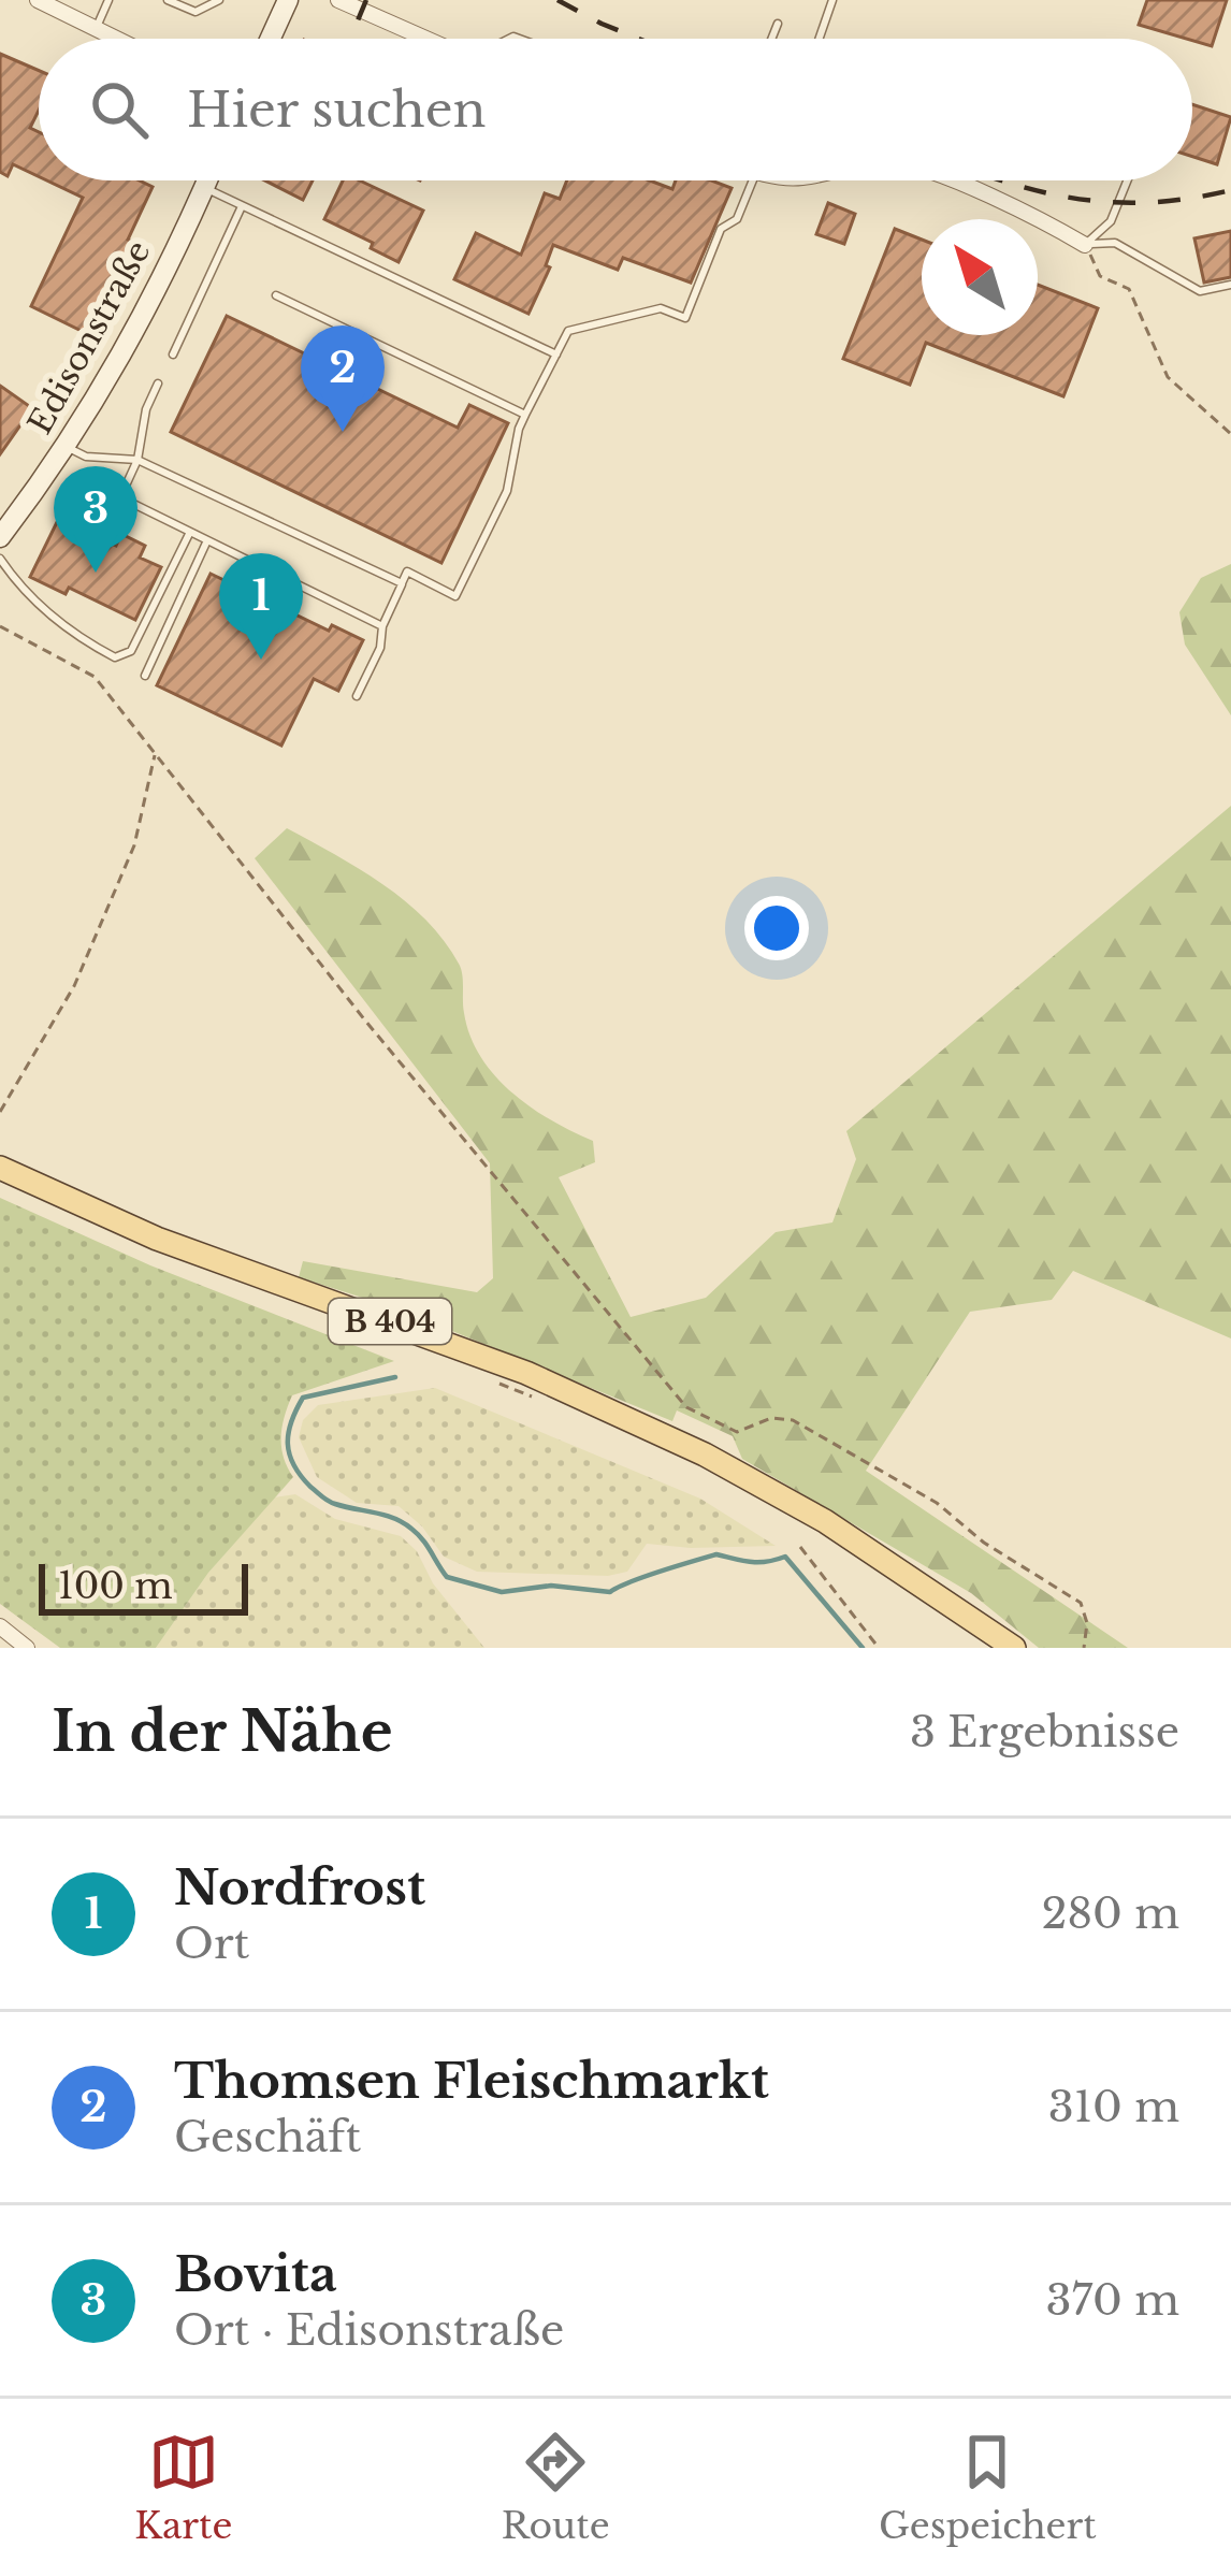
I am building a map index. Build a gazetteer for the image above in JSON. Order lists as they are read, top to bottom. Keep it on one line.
{"streets":{"main road":["B 404"],"street":["Edisonstraße"]},"scale_bar":"100 m","north":"top left","page":{"search":"Hier suchen","pins":["2","3","1"],"scale":"100 m","heading":["In der Nähe","3 Ergebnisse"],"list":[{"mark":"1","name":"Nordfrost","note":"Ort","value":"280 m"},{"mark":"2","name":"Thomsen Fleischmarkt","note":"Geschäft","value":"310 m"},{"mark":"3","name":"Bovita","note":"Ort · Edisonstraße","value":"370 m"}],"nav":["Karte","Route","Gespeichert"]}}
